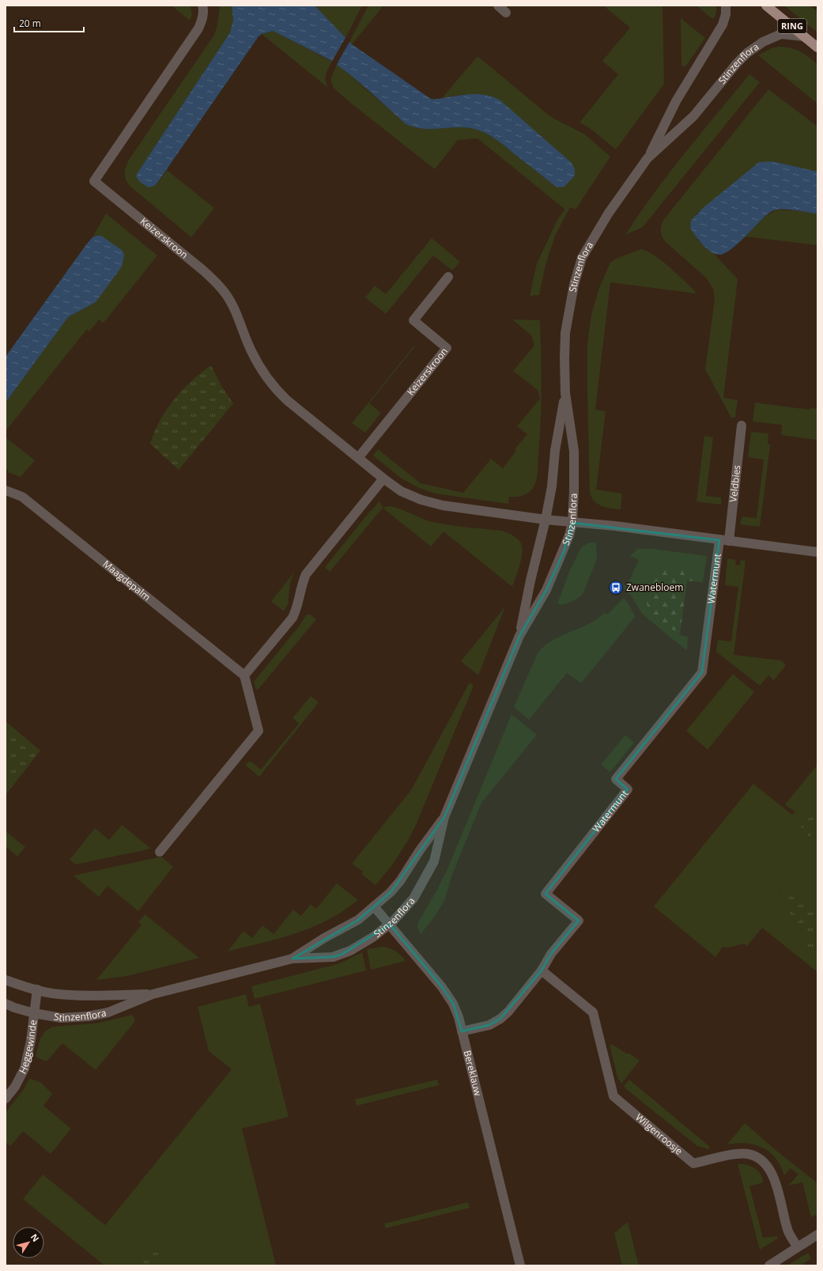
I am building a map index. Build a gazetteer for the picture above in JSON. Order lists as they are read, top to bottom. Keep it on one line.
{"streets":{"main road":["RING"],"street":["Stinzenflora","Keizerskroon","Veldbies","Watermunt","Maagdepalm","Heggewinde","Bereklauw","Wilgenroosje"]},"crossings":[["RING","Stinzenflora"],["Stinzenflora","Keizerskroon"],["Stinzenflora","Heggewinde"],["Stinzenflora","Bereklauw"],["Veldbies","Watermunt"],["Watermunt","Bereklauw"],["Watermunt","Wilgenroosje"]],"places":{"bus stop":["Zwanebloem"]},"scale_bar":"20 m","north":"top right"}
